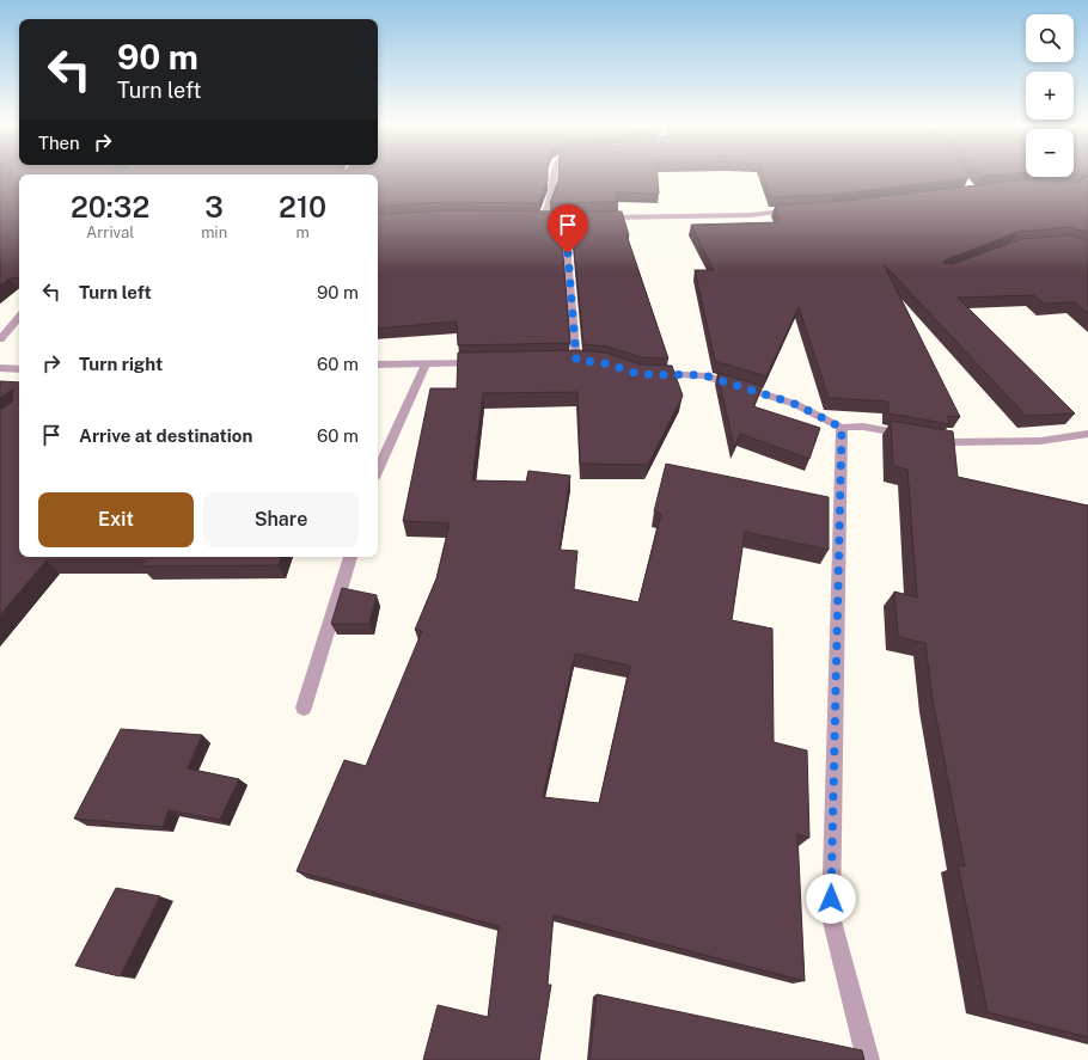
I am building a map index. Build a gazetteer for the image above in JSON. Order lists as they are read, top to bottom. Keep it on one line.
{"page":{"map_buttons":["+","−"],"turn":["90 m","Turn left"],"then":"Then","eta":["20:32","Arrival","3","min","210","m"],"list":[{"name":"Turn left","value":"90 m"},{"name":"Turn right","value":"60 m"},{"name":"Arrive at destination","value":"60 m"}],"buttons":["Exit","Share"]}}
